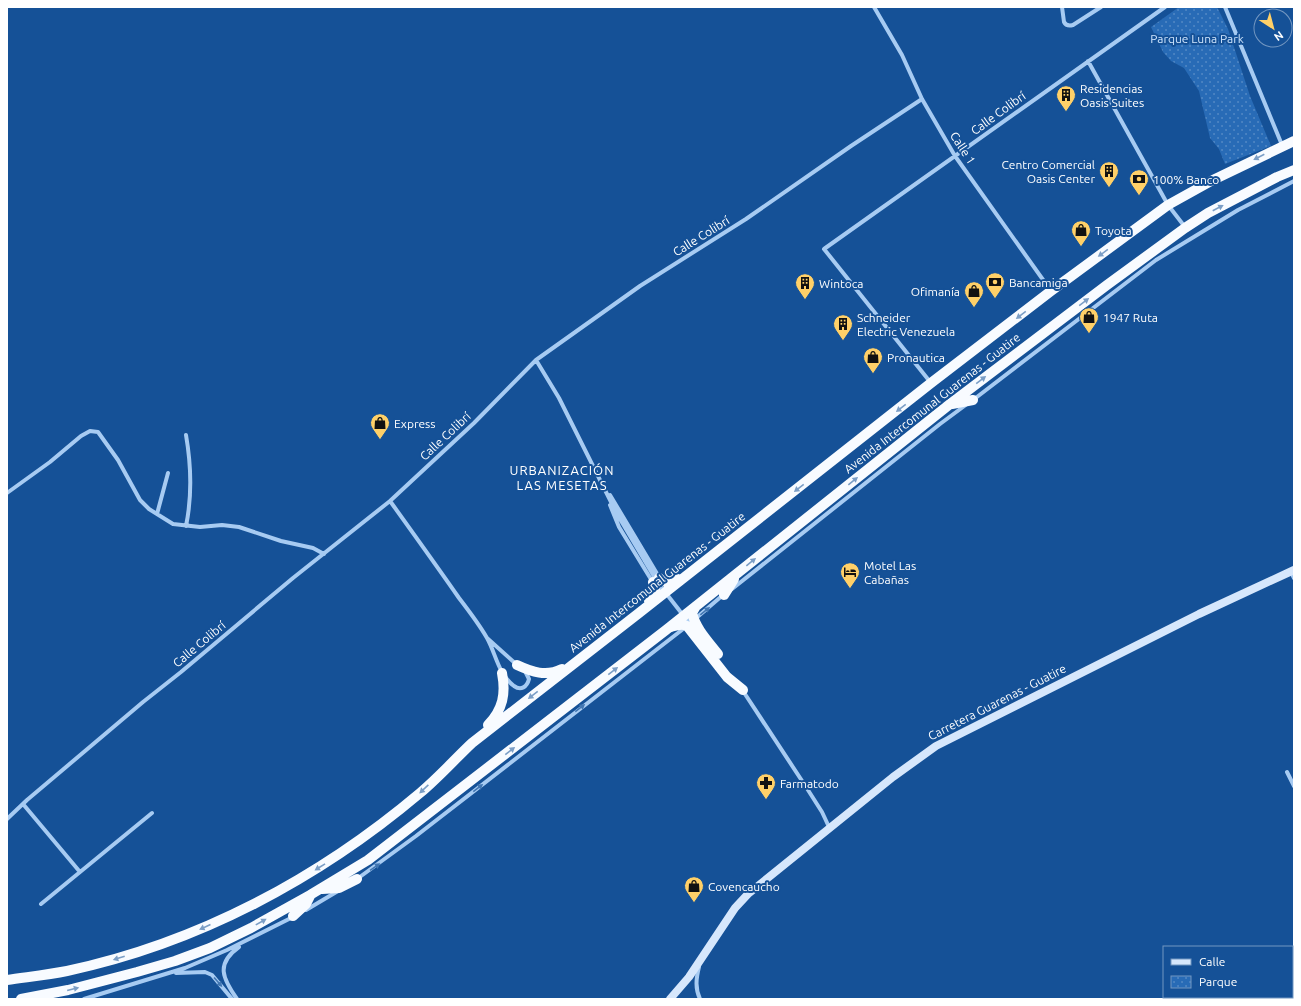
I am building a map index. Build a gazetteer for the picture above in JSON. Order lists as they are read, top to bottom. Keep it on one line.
{"streets":{"highway":["Avenida Intercomunal Guarenas - Guatire"],"main road":["Carretera Guarenas - Guatire"],"street":["Calle Colibrí","Calle 1"]},"crossings":[["Calle Colibrí","Calle 1"],["Calle Colibrí","Avenida Intercomunal Guarenas - Guatire"],["Calle 1","Avenida Intercomunal Guarenas - Guatire"]],"districts":["URBANIZACIÓN LAS MESETAS"],"parks":["Parque Luna Park"],"places":{"building":["Residencias Oasis Suites","Centro Comercial Oasis Center","Wintoca","Schneider Electric Venezuela"],"bank":["100% Banco","Bancamiga"],"shop":["Toyota","Ofimanía","1947 Ruta","Pronautica","Express","Covencaucho"],"hotel":["Motel Las Cabañas"],"pharmacy":["Farmatodo"]},"legend":["Calle","Parque"],"north":"bottom right"}
